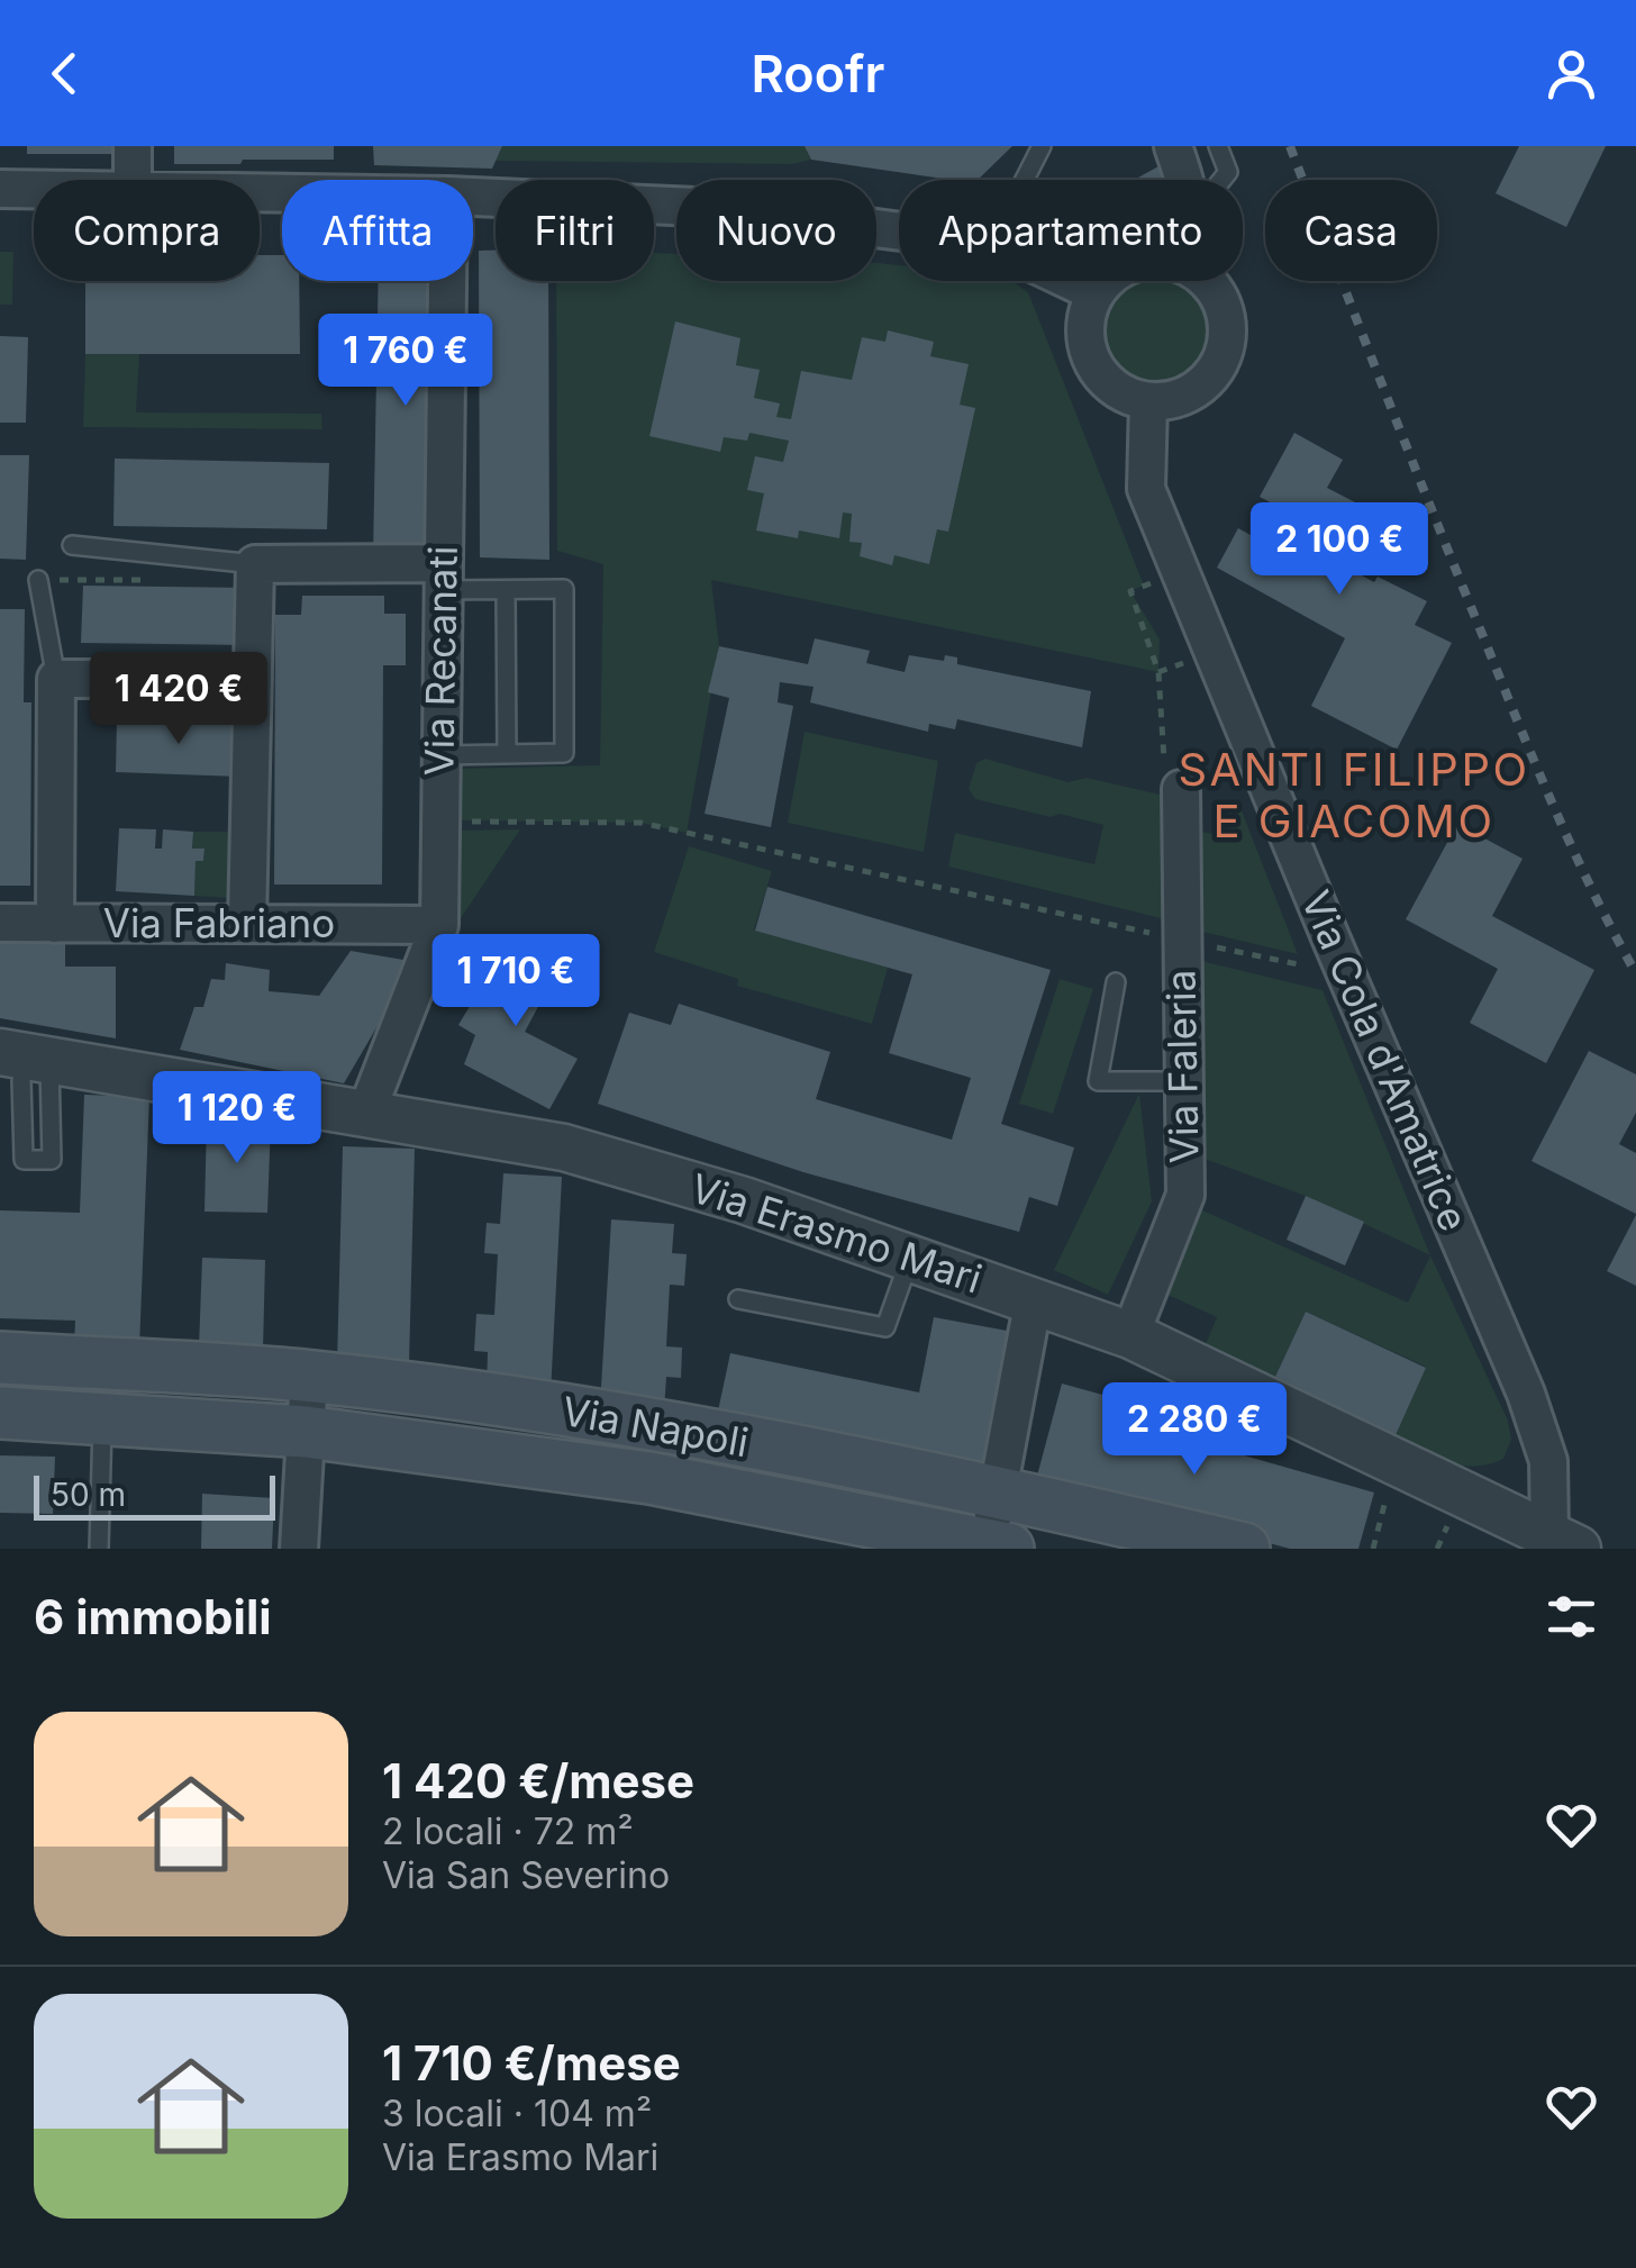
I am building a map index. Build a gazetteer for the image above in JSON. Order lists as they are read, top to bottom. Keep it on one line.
{"streets":{"main road":["Via Napoli"],"street":["Via Recanati","Via Fabriano","Via Cola d'Amatrice","Via Faleria","Via Erasmo Mari"]},"crossings":[["Via Recanati","Via Fabriano"],["Via Recanati","Via Erasmo Mari"],["Via Cola d'Amatrice","Via Erasmo Mari"],["Via Faleria","Via Erasmo Mari"]],"districts":["SANTI FILIPPO E GIACOMO"],"scale_bar":"50 m","page":{"header":"Roofr","chip":["Compra","Affitta","Filtri","Nuovo","Appartamento","Casa"],"price":["1 760 €","2 100 €","1 420 €","1 710 €","1 120 €","2 280 €"],"scale":"50 m","heading":"6 immobili","list":[{"name":"1 420 €/mese","note":"2 locali · 72 m² · Via San Severino"},{"name":"1 710 €/mese","note":"3 locali · 104 m² · Via Erasmo Mari"}]}}
